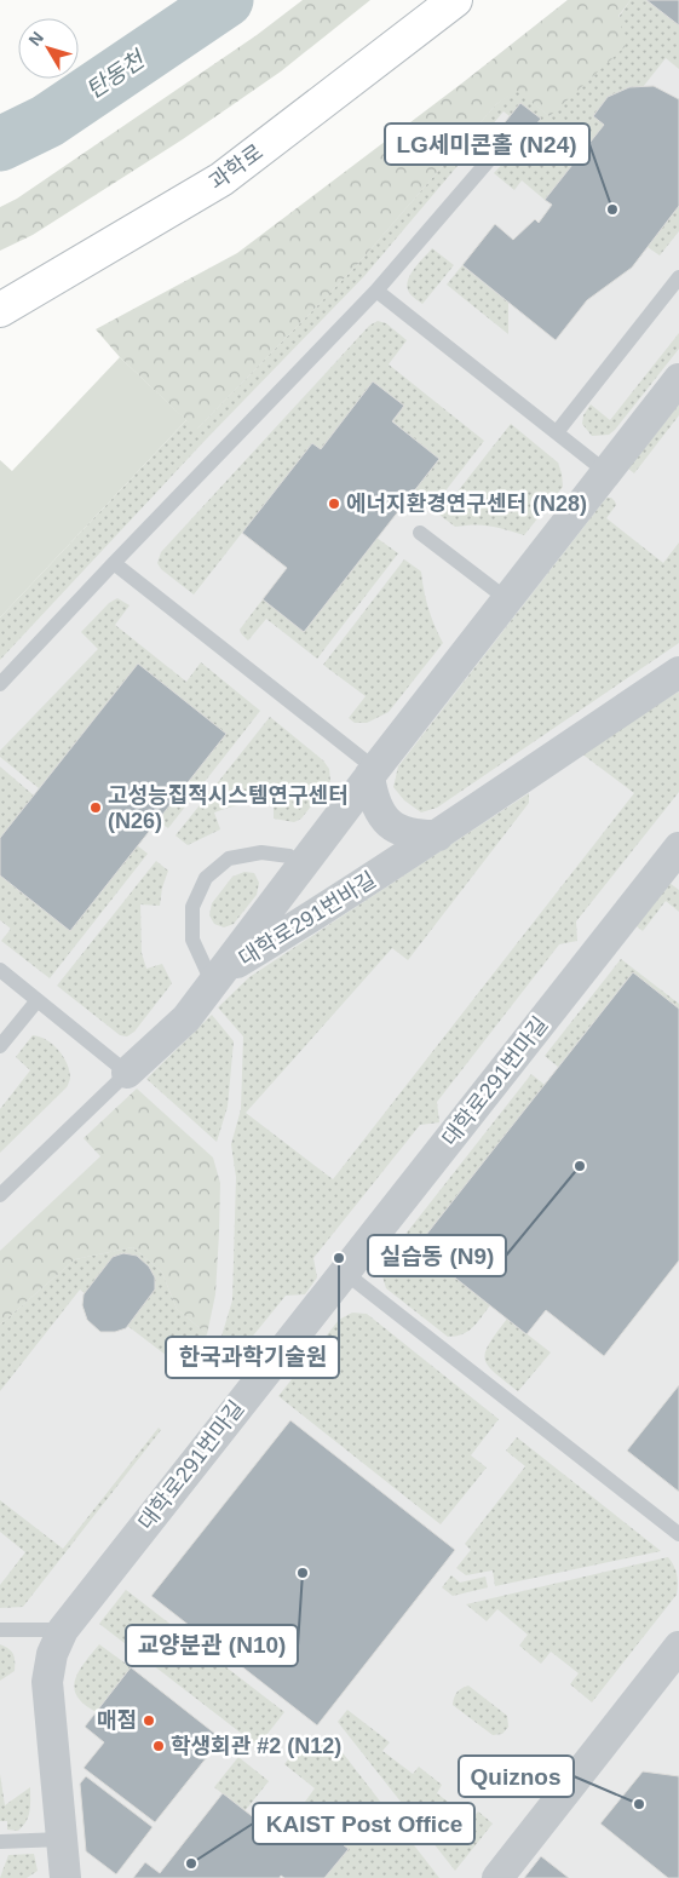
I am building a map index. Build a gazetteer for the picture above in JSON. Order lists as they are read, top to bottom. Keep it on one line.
{"streets":{"main road":["과학로"],"street":["대학로291번바길","대학로291번마길"]},"water":["탄동천"],"places":["LG세미콘홀 (N24)","에너지환경연구센터 (N28)","고성능집적시스템연구센터 (N26)","실습동 (N9)","한국과학기술원","교양분관 (N10)","매점","학생회관 #2 (N12)","Quiznos","KAIST Post Office"],"north":"top left"}
